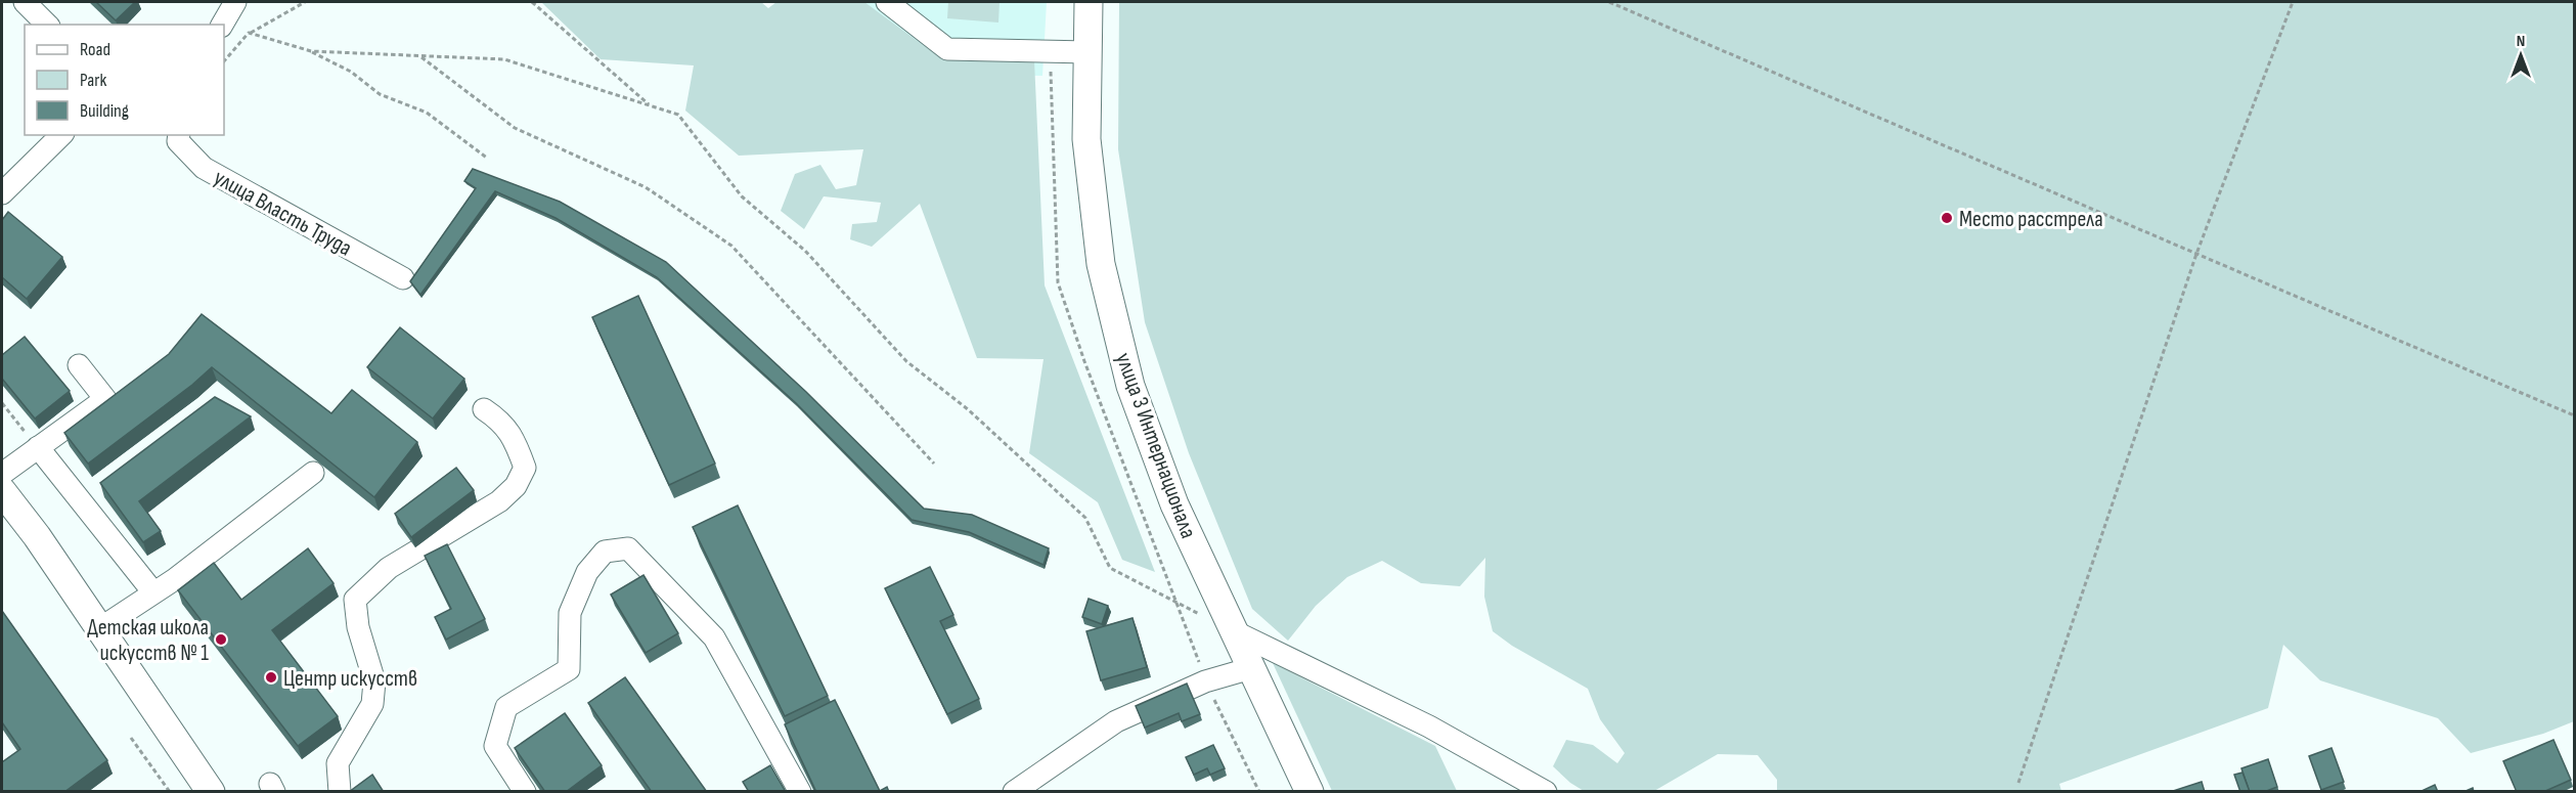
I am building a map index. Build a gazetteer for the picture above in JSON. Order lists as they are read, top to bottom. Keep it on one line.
{"streets":{"main road":["улица 3 Интернационала"],"street":["улица Власть Труда"]},"places":["Место расстрела","Детская школа искусств № 1","Центр искусств"],"legend":["Road","Park","Building"],"north":"top"}
